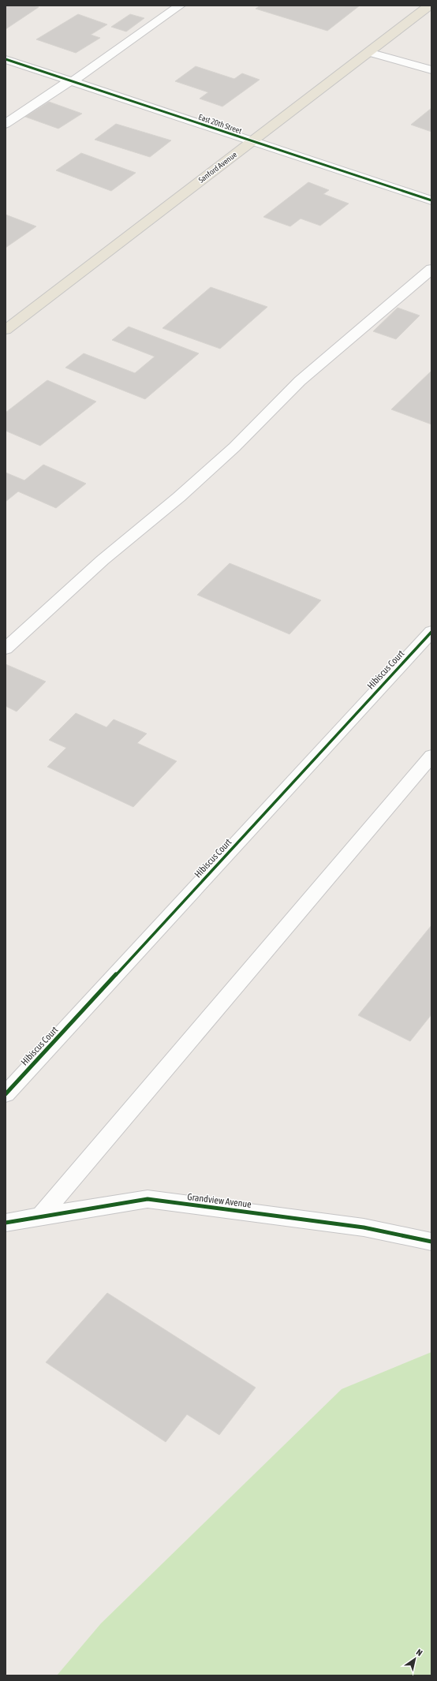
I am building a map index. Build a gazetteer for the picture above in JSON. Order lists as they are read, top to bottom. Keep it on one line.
{"streets":{"main road":["Sanford Avenue"],"street":["East 20th Street","Hibiscus Court","Grandview Avenue"]},"crossings":[["East 20th Street","Sanford Avenue"]],"north":"top right"}
